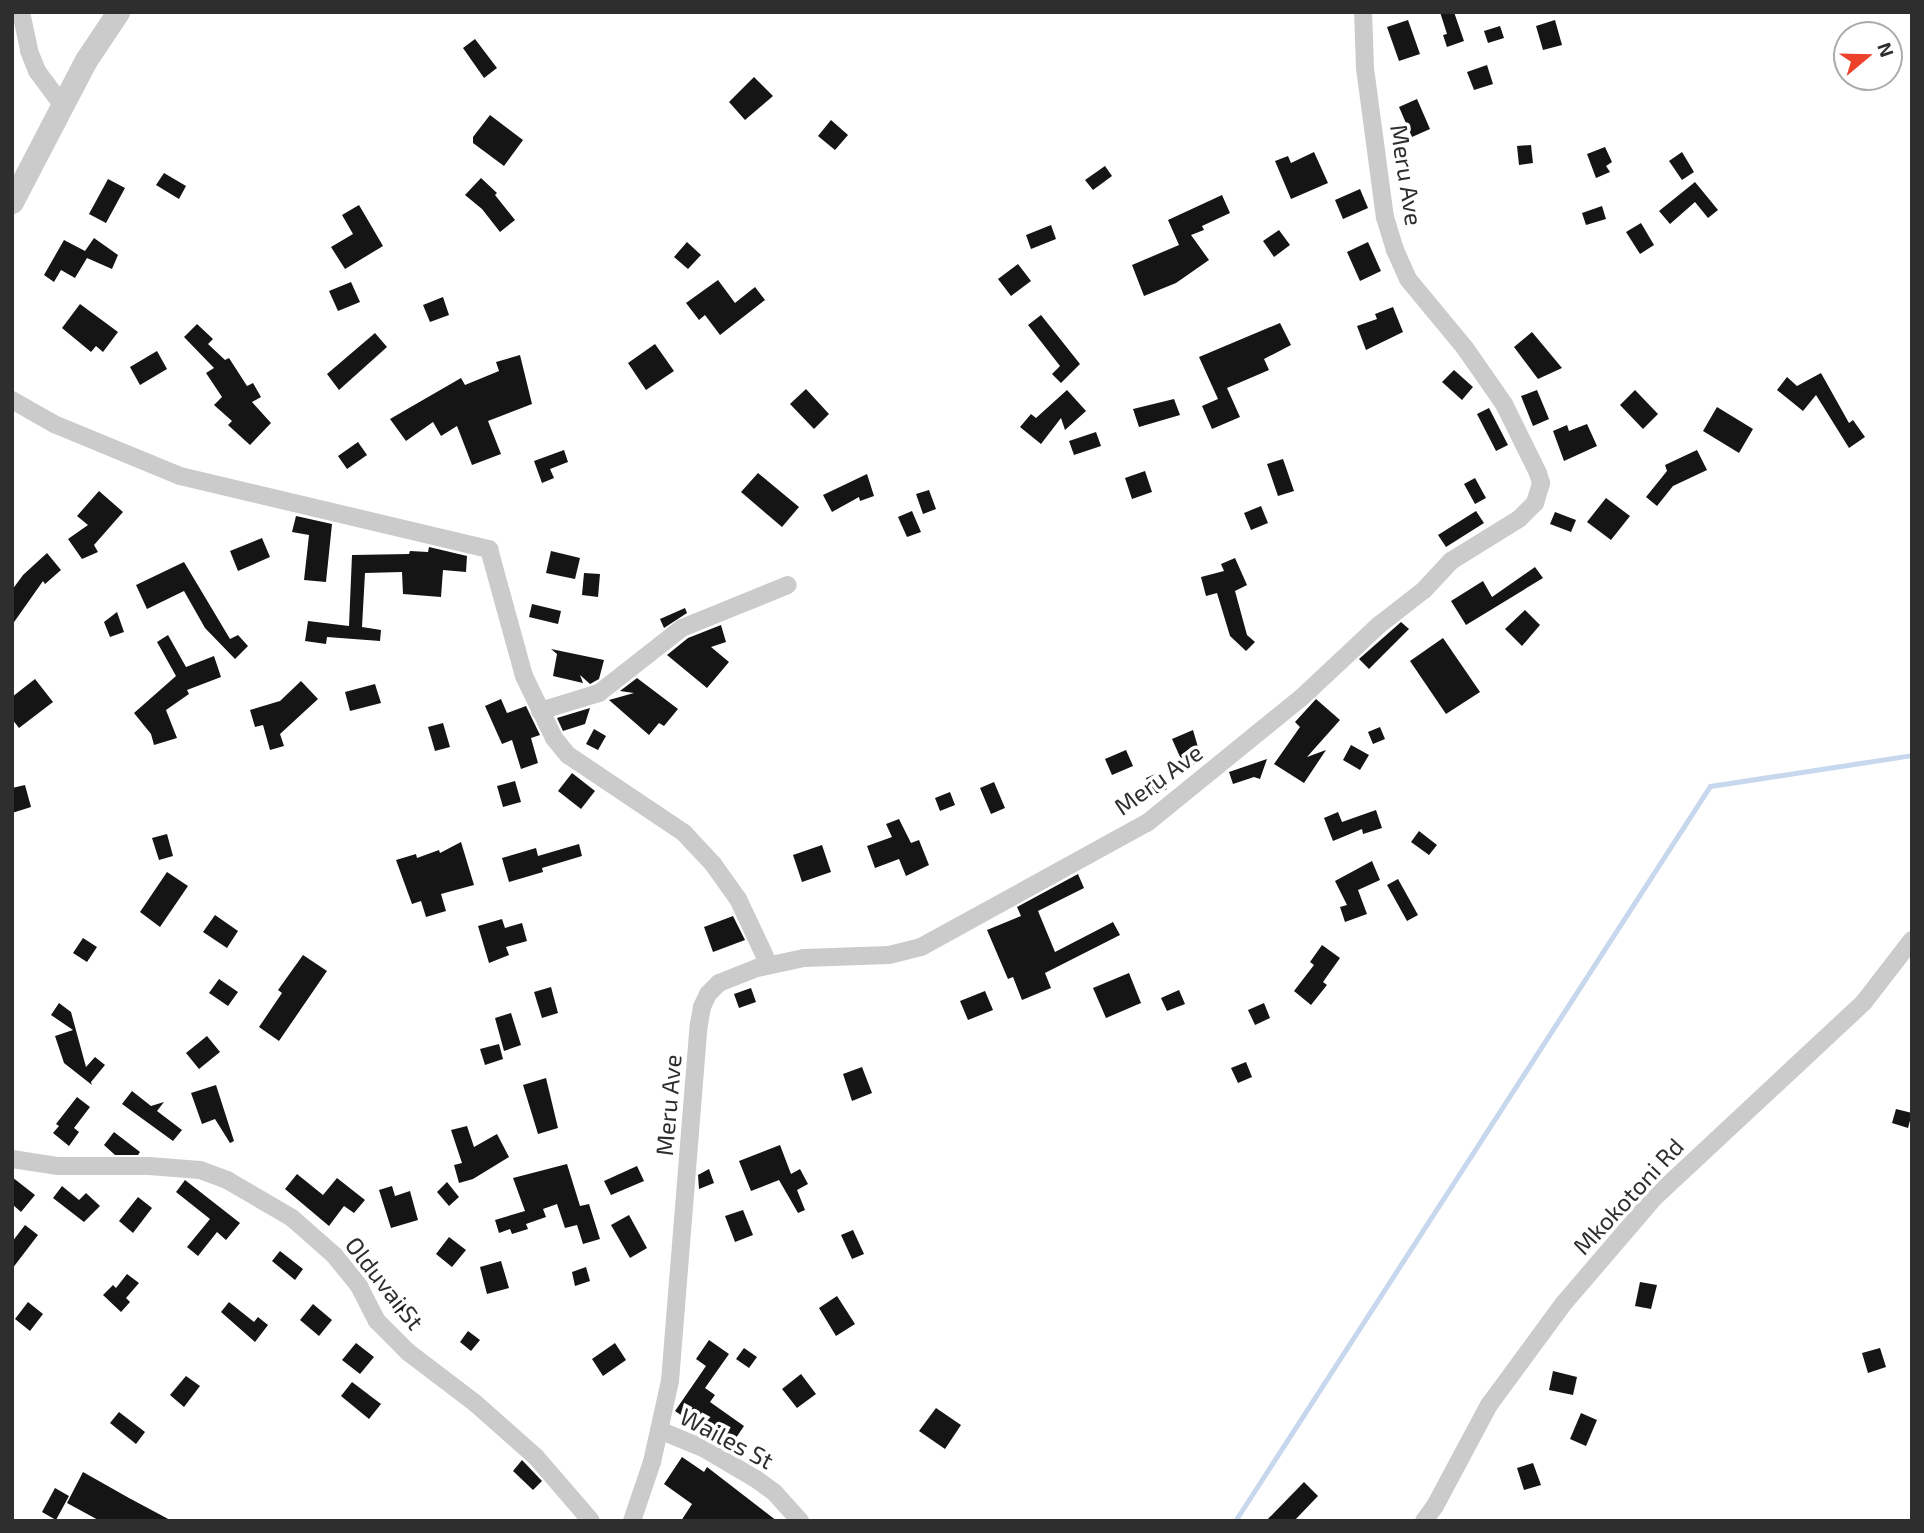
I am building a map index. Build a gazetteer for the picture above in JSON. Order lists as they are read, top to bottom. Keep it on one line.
{"streets":{"street":["Meru Ave","Mkokotoni Rd","Olduvai St","Wailes St"]},"crossings":[["Meru Ave","Wailes St"]],"north":"right"}
